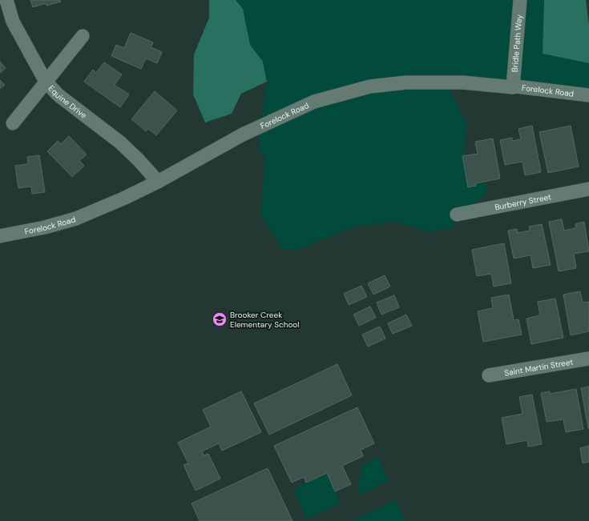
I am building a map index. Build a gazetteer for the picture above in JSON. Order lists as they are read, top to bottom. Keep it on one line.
{"streets":{"street":["Bridle Path Way","Forelock Road","Equine Drive","Burberry Street","Saint Martin Street"]},"crossings":[["Bridle Path Way","Forelock Road"],["Forelock Road","Equine Drive"]],"places":{"school or university":["Brooker Creek Elementary School"]}}
